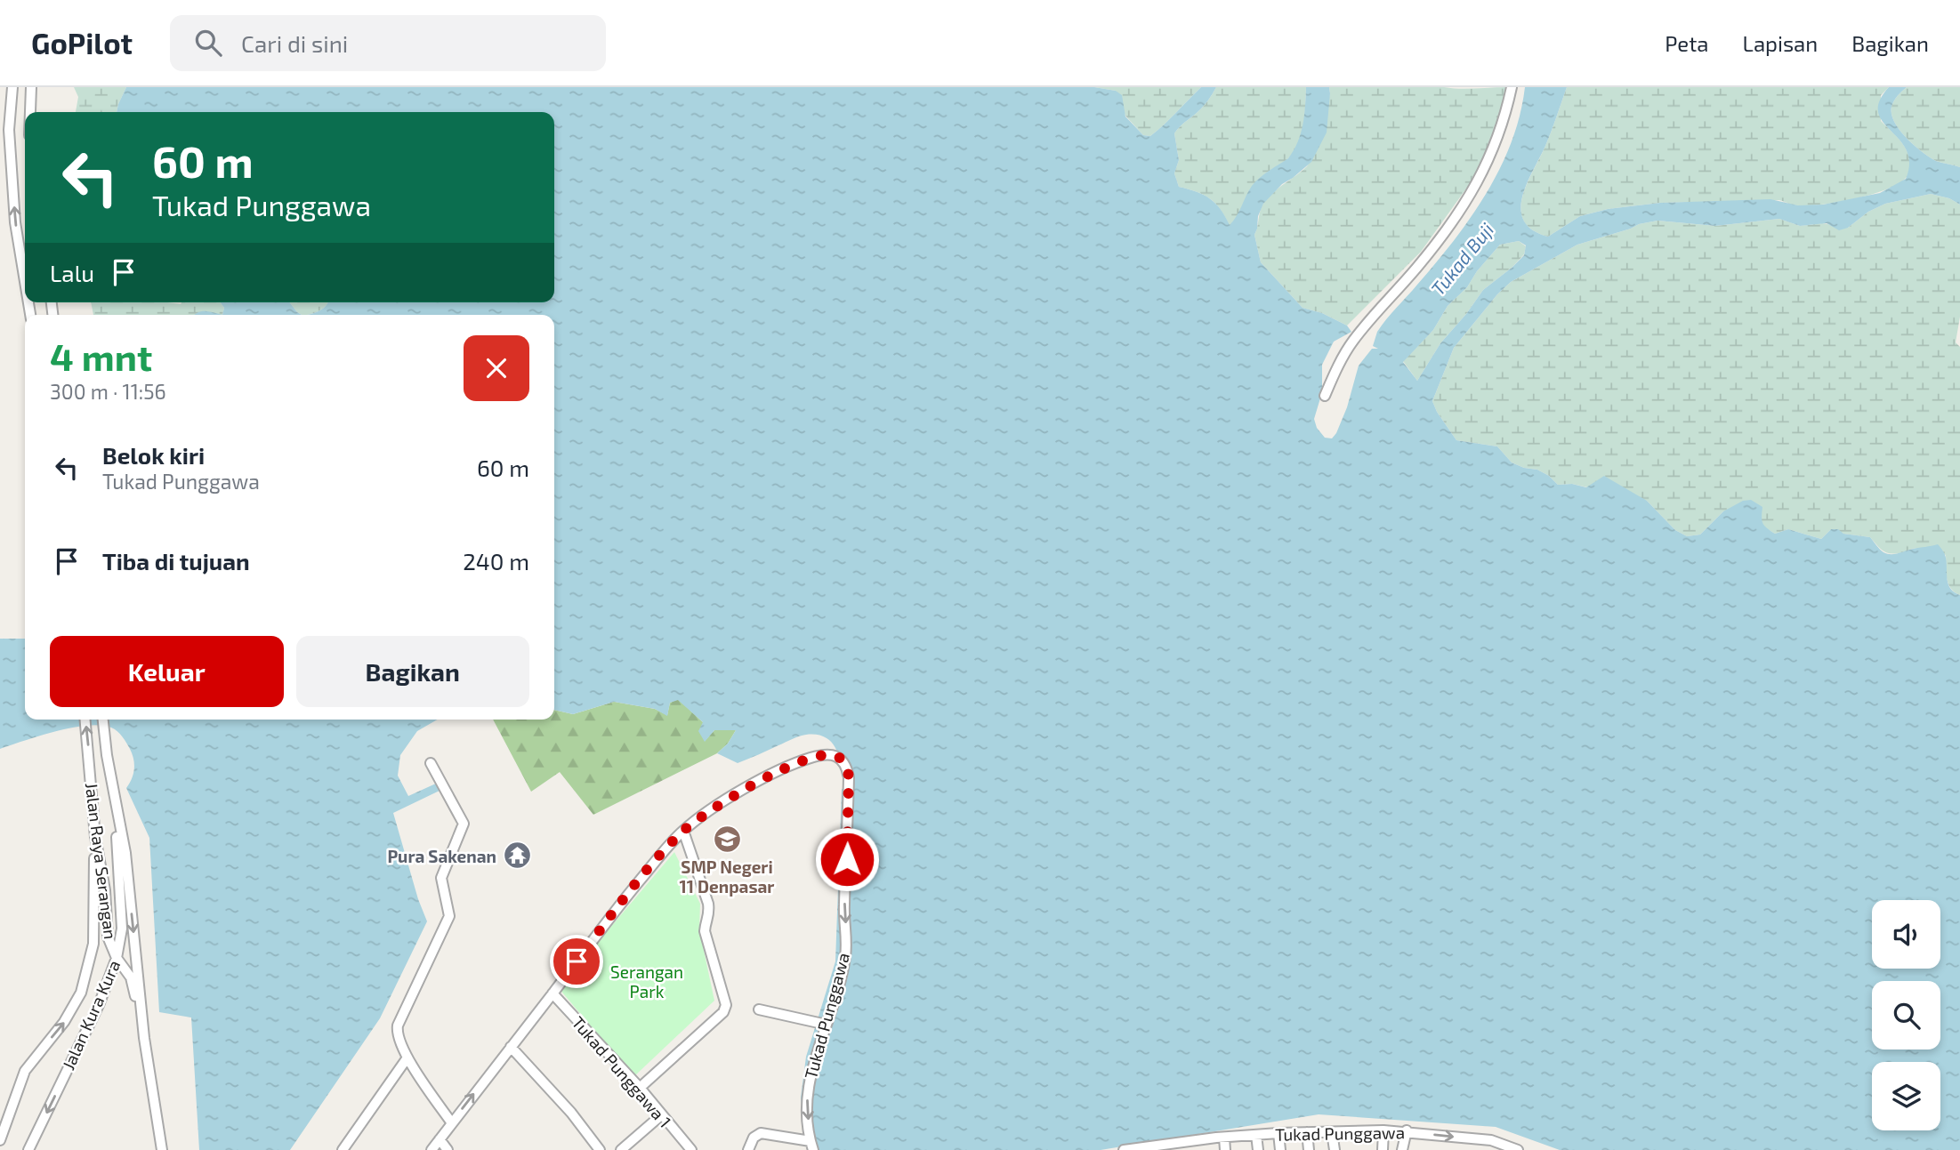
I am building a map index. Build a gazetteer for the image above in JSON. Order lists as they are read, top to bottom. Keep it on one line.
{"streets":{"street":["Jalan Raya Serangan","Jalan Kura Kura","Tukad Punggawa","Tukad Punggawa 1"]},"crossings":[["Jalan Raya Serangan","Jalan Kura Kura"],["Tukad Punggawa","Tukad Punggawa 1"]],"water":["Tukad Buji"],"parks":["Serangan Park"],"places":{"school or university":["SMP Negeri 11 Denpasar"],"temple":["Pura Sakenan"]},"page":{"header":"GoPilot","search":"Cari di sini","nav":["Peta","Lapisan","Bagikan"],"turn":["60 m","Tukad Punggawa"],"then":"Lalu","heading":["4 mnt","300 m · 11:56"],"list":[{"name":"Belok kiri","note":"Tukad Punggawa","value":"60 m"},{"name":"Tiba di tujuan","value":"240 m"}],"buttons":["Keluar","Bagikan"]}}
